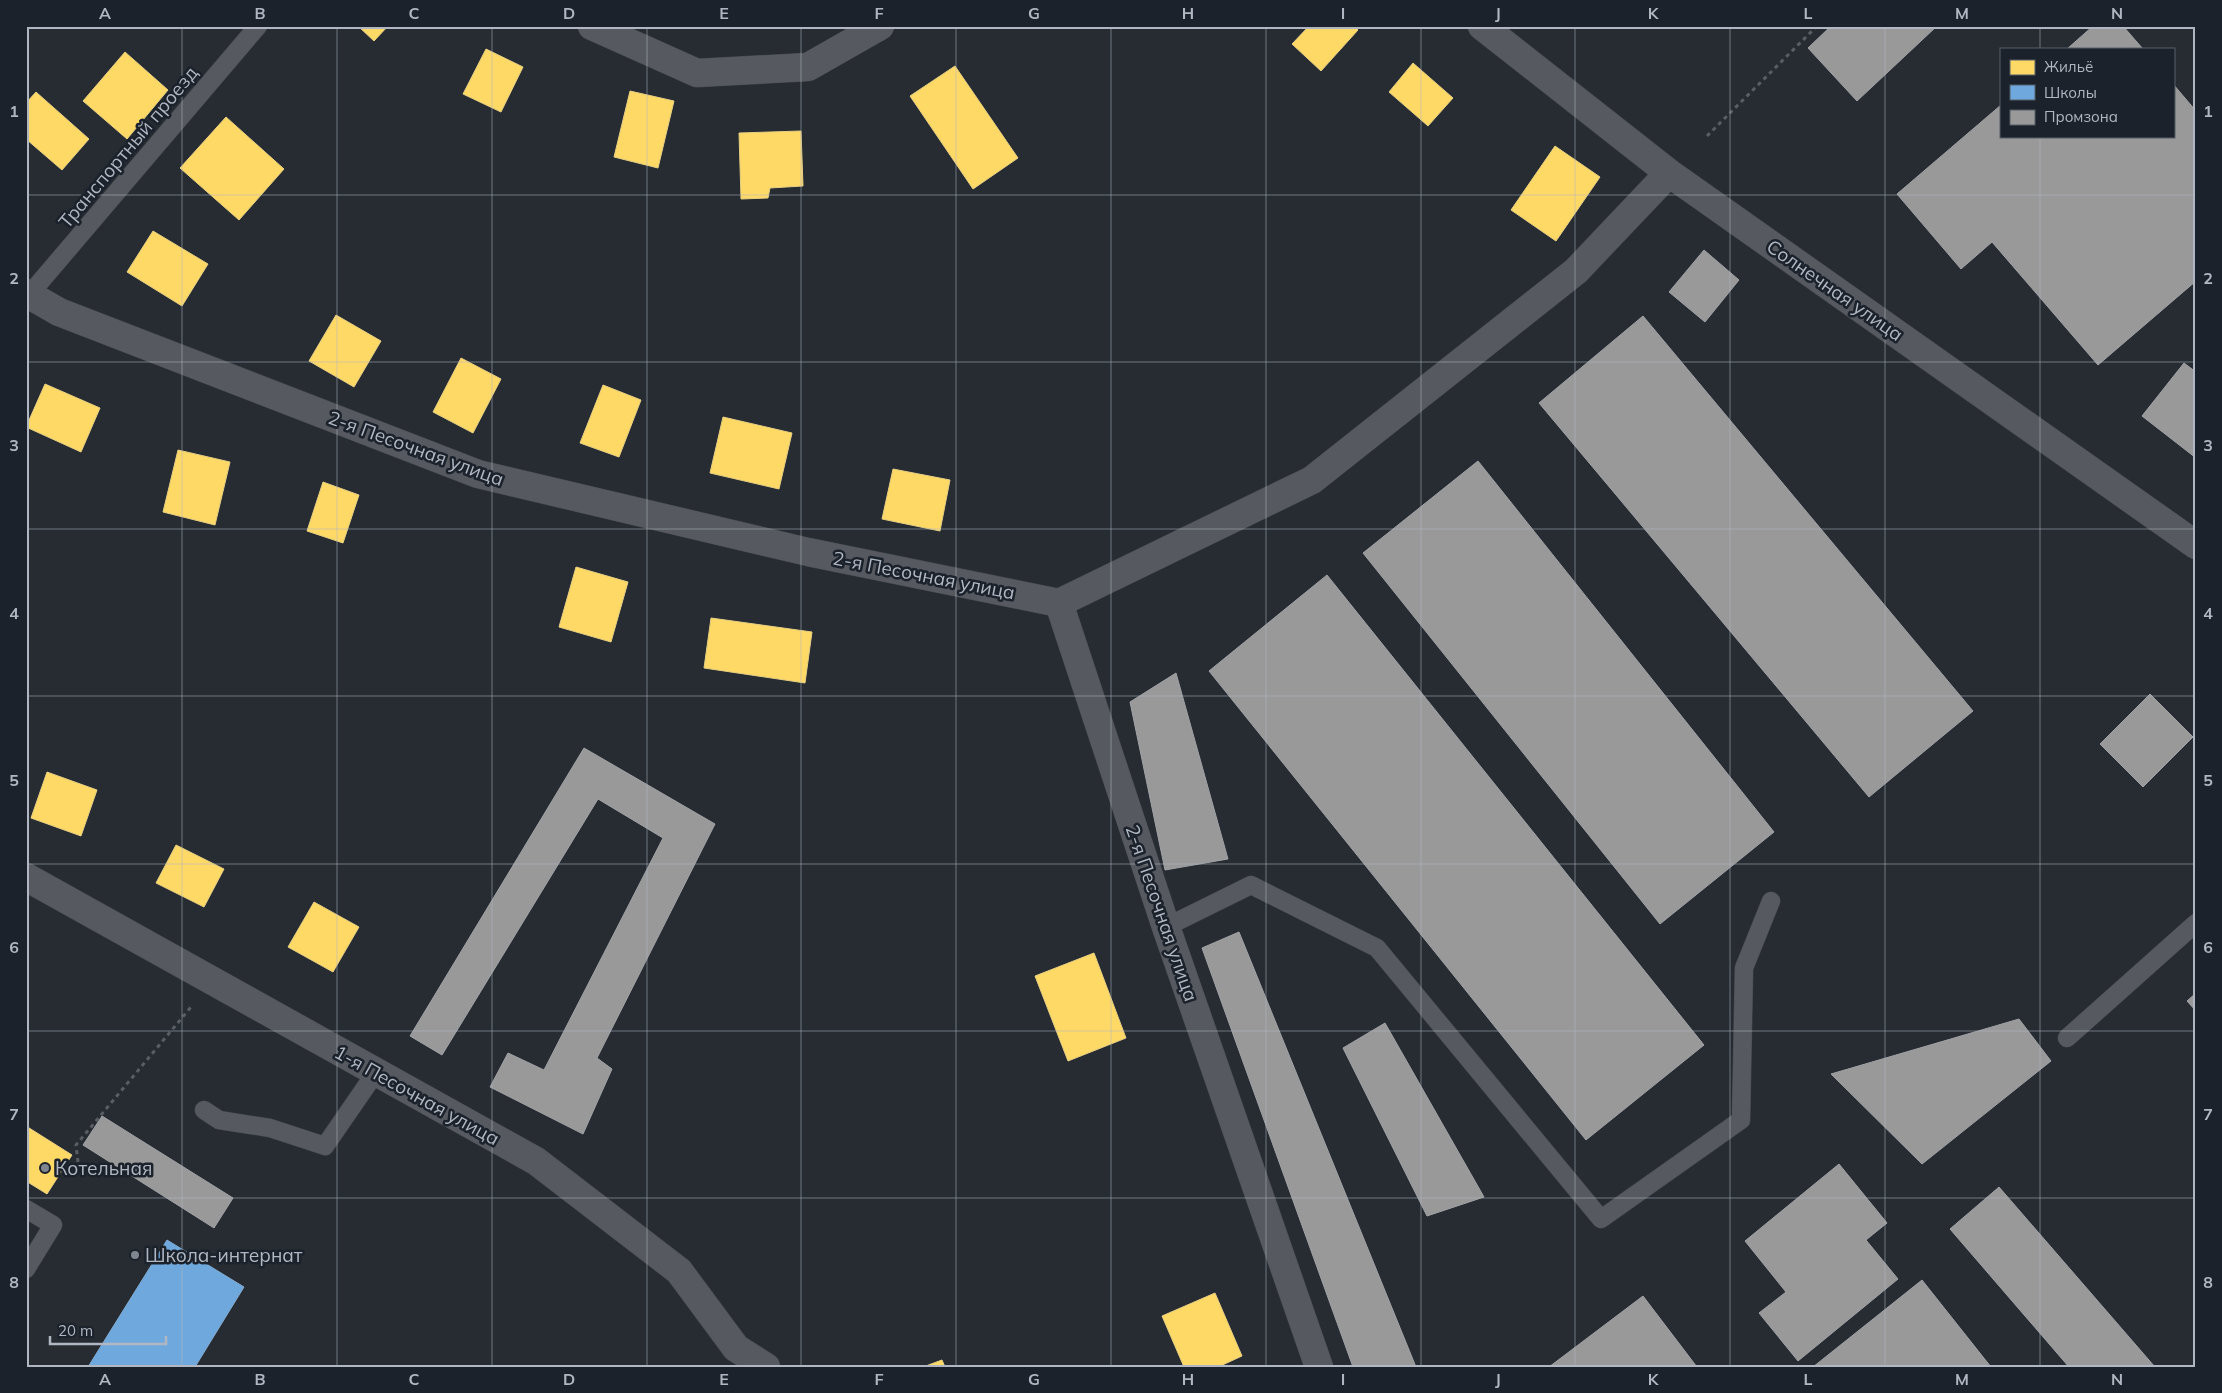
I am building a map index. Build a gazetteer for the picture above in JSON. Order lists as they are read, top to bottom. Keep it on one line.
{"streets":{"street":["Солнечная улица","2-я Песочная улица","1-я Песочная улица"],"lane":["Транспортный проезд"]},"crossings":[["Транспортный проезд","2-я Песочная улица"]],"places":["Котельная","Школа-интернат"],"legend":["Жильё","Школы","Промзона"],"scale_bar":"20 m","grid":{"columns":["A","B","C","D","E","F","G","H","I","J","K","L","M","N"],"rows":["1","2","3","4","5","6","7","8"]}}
